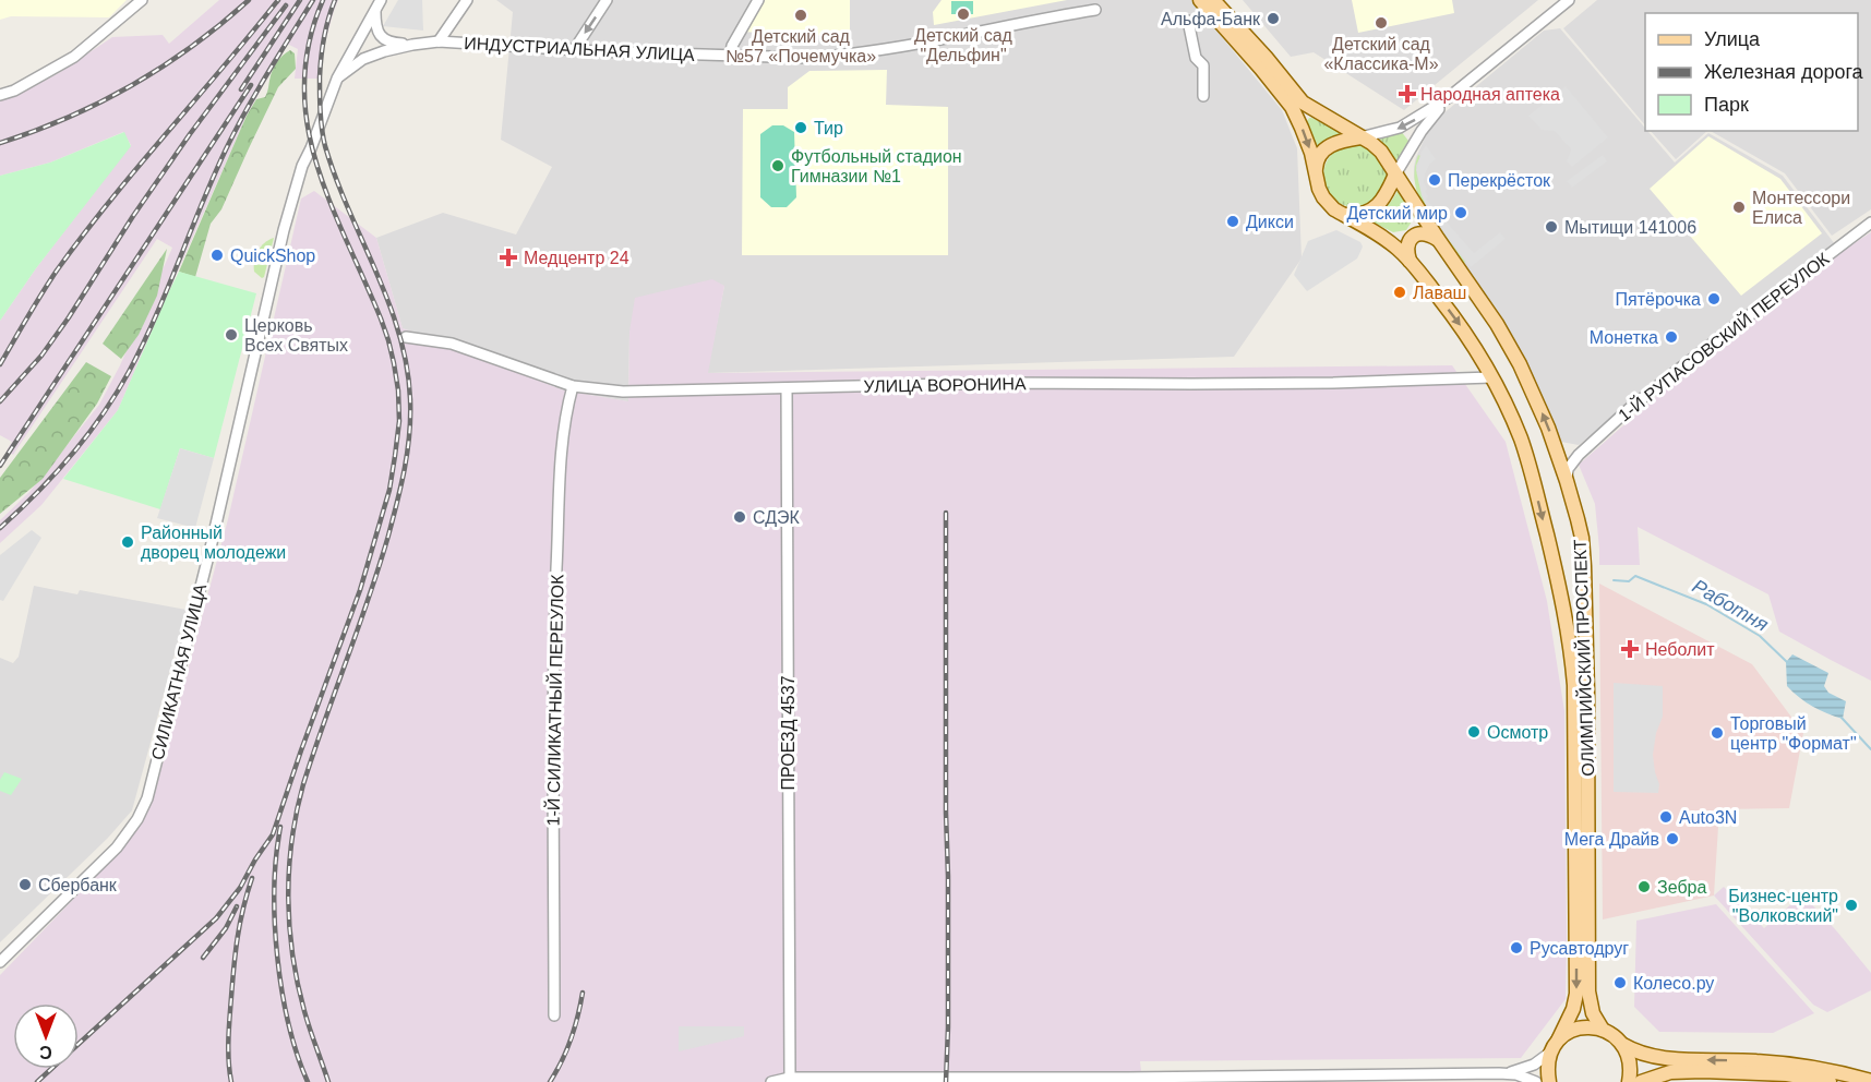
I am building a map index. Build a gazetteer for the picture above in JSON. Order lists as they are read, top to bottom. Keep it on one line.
{"streets":{"main road":["ОЛИМПИЙСКИЙ ПРОСПЕКТ"],"street":["ИНДУСТРИАЛЬНАЯ УЛИЦА","1-Й РУПАСОВСКИЙ ПЕРЕУЛОК","УЛИЦА ВОРОНИНА","СИЛИКАТНАЯ УЛИЦА","1-Й СИЛИКАТНЫЙ ПЕРЕУЛОК","ПРОЕЗД 4537"]},"crossings":[["ИНДУСТРИАЛЬНАЯ УЛИЦА","СИЛИКАТНАЯ УЛИЦА"],["1-Й РУПАСОВСКИЙ ПЕРЕУЛОК","ОЛИМПИЙСКИЙ ПРОСПЕКТ"],["УЛИЦА ВОРОНИНА","ОЛИМПИЙСКИЙ ПРОСПЕКТ"],["УЛИЦА ВОРОНИНА","1-Й СИЛИКАТНЫЙ ПЕРЕУЛОК"],["УЛИЦА ВОРОНИНА","ПРОЕЗД 4537"]],"water":["Работня"],"places":{"other":["Детский сад \"Дельфин\"","Детский сад №57 «Почемучка»","Альфа-Банк","Детский сад «Классика-М»","Тир","Футбольный стадион Гимназии №1","Перекрёсток","Монтессори Елиса","Детский мир","Дикси","Мытищи 141006","QuickShop","Лаваш","Пятёрочка","Церковь Всех Святых","Монетка","СДЭК","Районный дворец молодежи","Осмотр","Торговый центр \"Формат\"","Auto3N","Мега Драйв","Сбербанк","Зебра","Бизнес-центр \"Волковский\"","Русавтодруг","Колесо.ру"],"health":["Народная аптека","Медцентр 24","Неболит"]},"legend":["Улица","Железная дорога","Парк"],"north":"bottom"}
